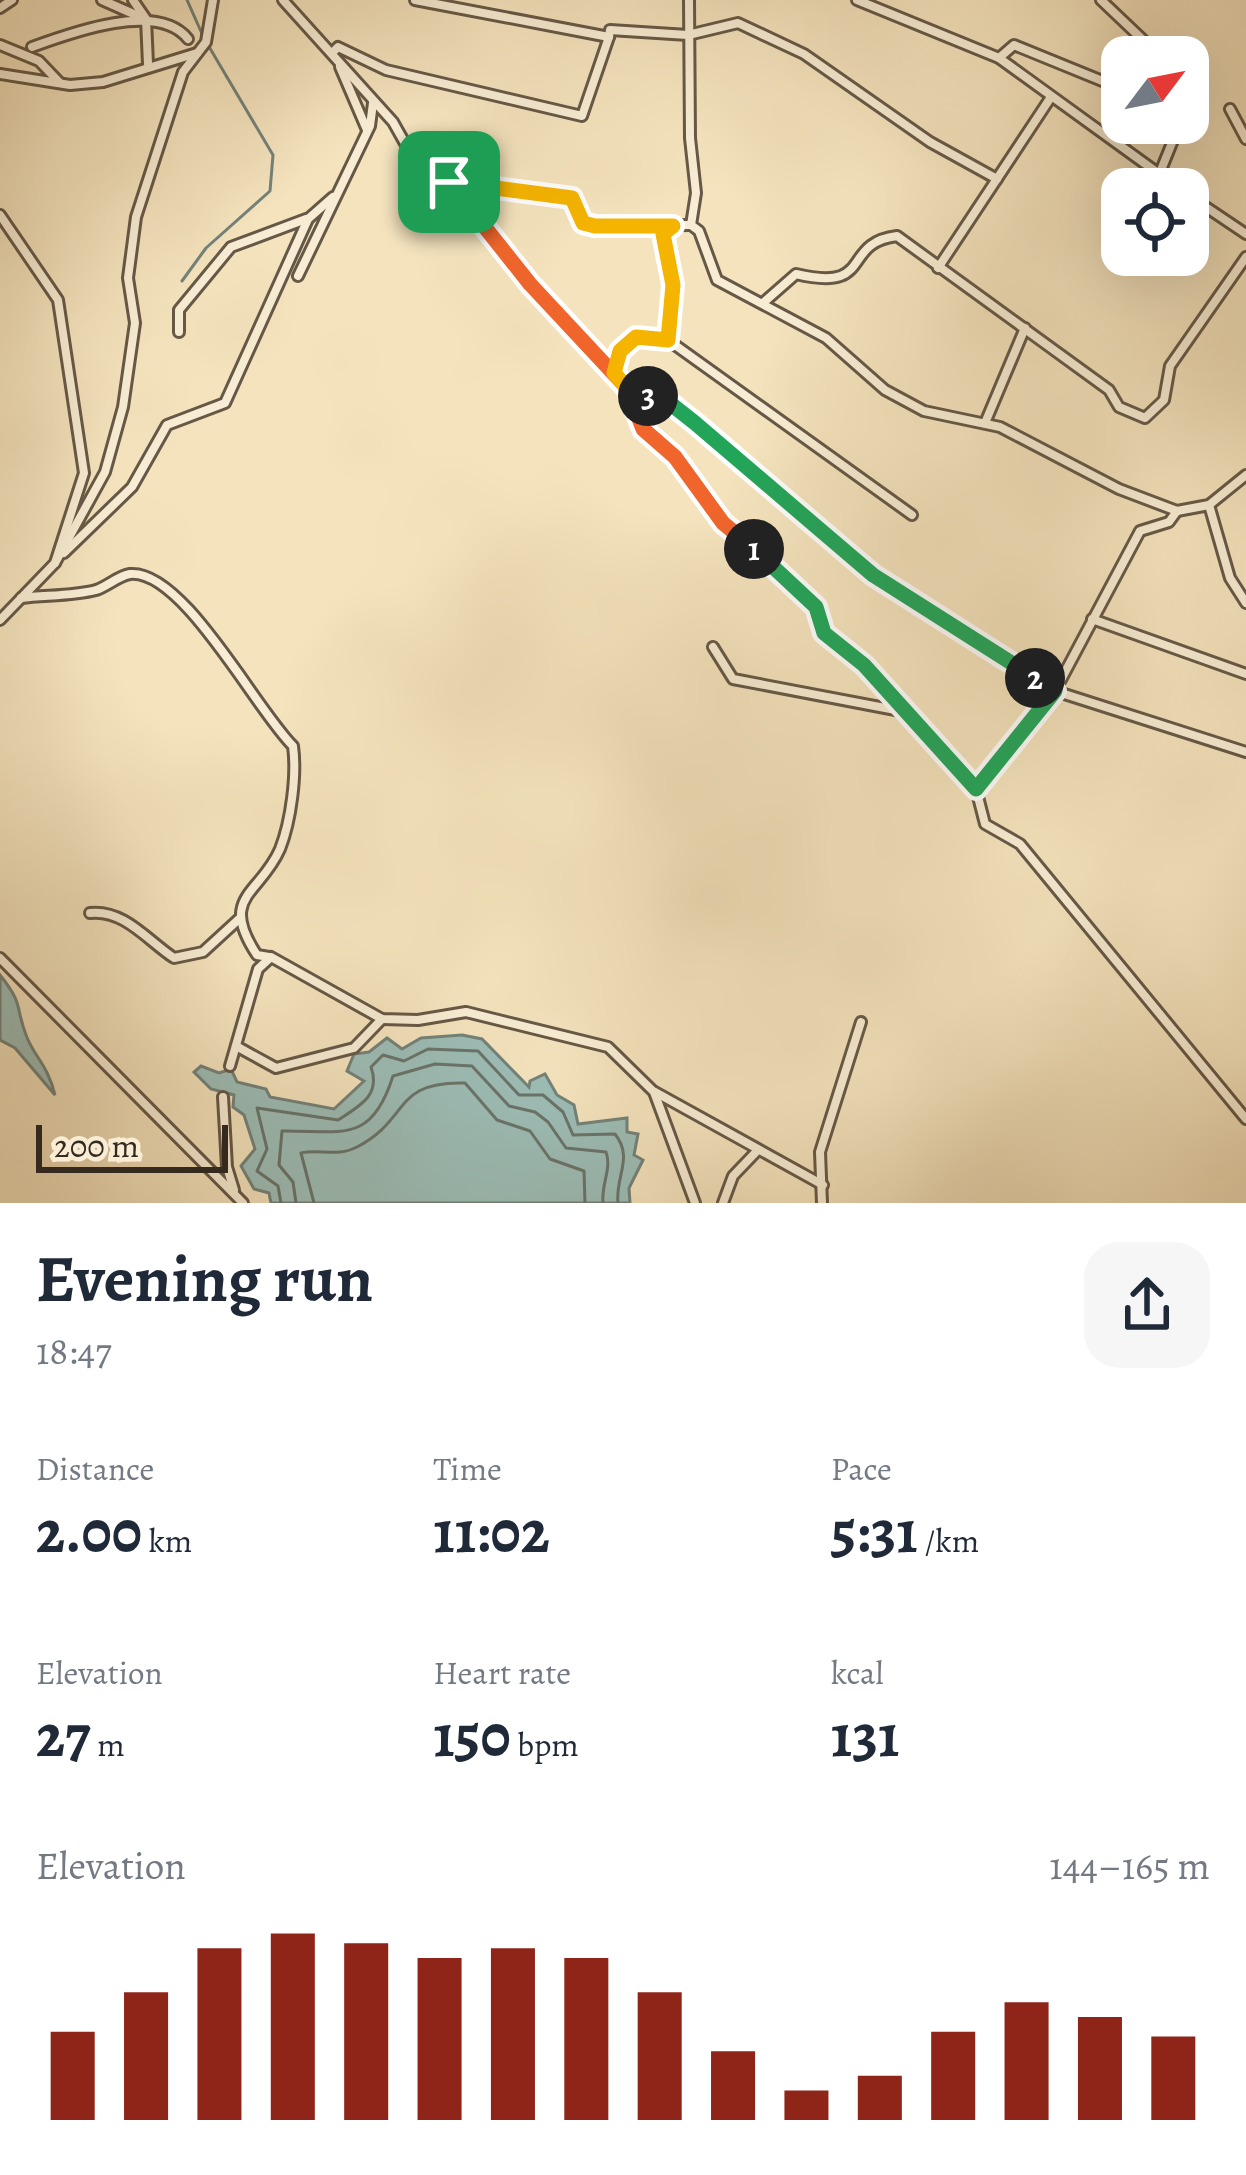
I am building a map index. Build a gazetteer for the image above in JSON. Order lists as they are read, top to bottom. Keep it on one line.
{"scale_bar":"200 m","north":"top right","page":{"pins":["3","1","2"],"scale":"200 m","heading":["Evening run","18:47"],"stats":[["Distance","2.00 km"],["Time","11:02"],["Pace","5:31 /km"],["Elevation","27 m"],["Heart rate","150 bpm"],["kcal","131"]],"chart":["Elevation","144–165 m"]}}
